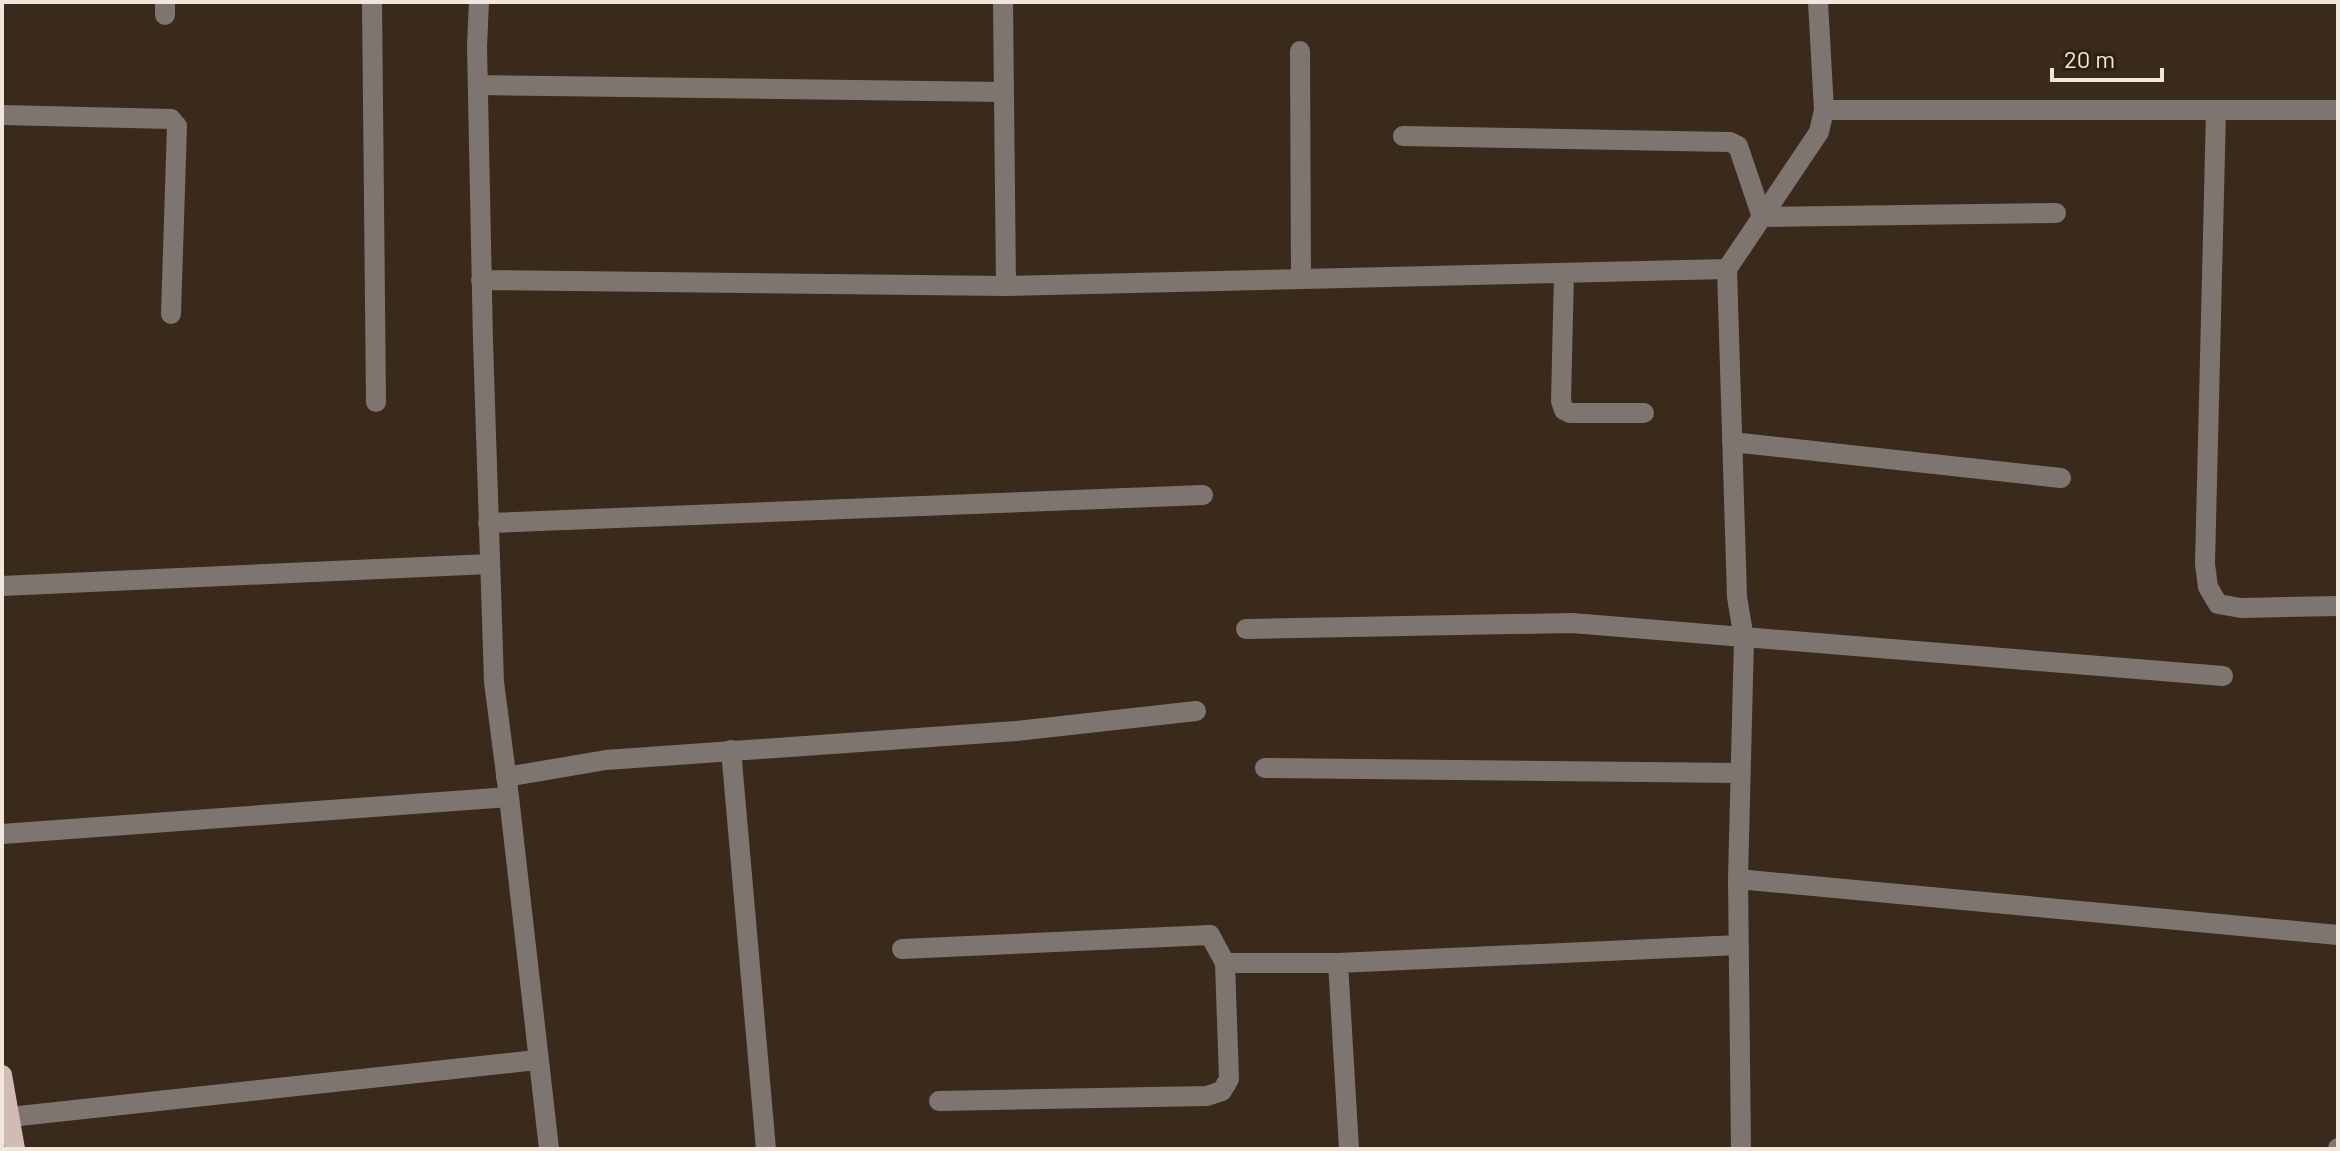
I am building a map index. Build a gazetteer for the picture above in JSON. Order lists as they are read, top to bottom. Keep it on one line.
{"scale_bar":"20 m"}
